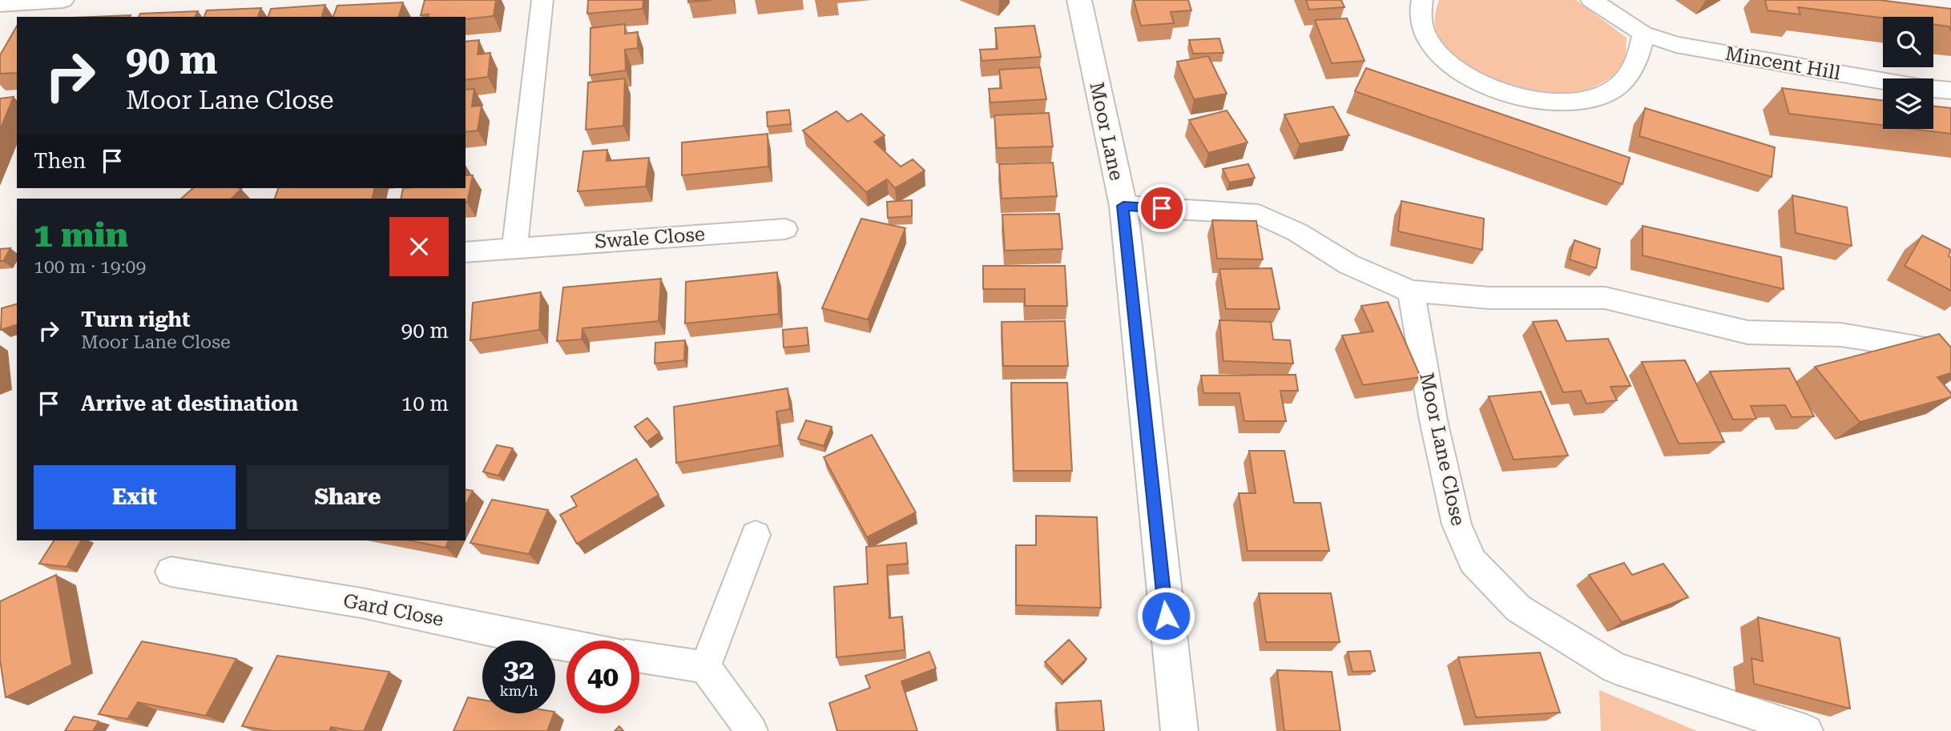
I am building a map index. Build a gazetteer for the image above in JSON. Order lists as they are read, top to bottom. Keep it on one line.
{"streets":{"street":["Mincent Hill","Moor Lane","Swale Close","Moor Lane Close","Gard Close"]},"page":{"turn":["90 m","Moor Lane Close"],"then":"Then","heading":["1 min","100 m · 19:09"],"list":[{"name":"Turn right","note":"Moor Lane Close","value":"90 m"},{"name":"Arrive at destination","value":"10 m"}],"buttons":["Exit","Share"],"speed":"32 km/h","limit":"40"}}
